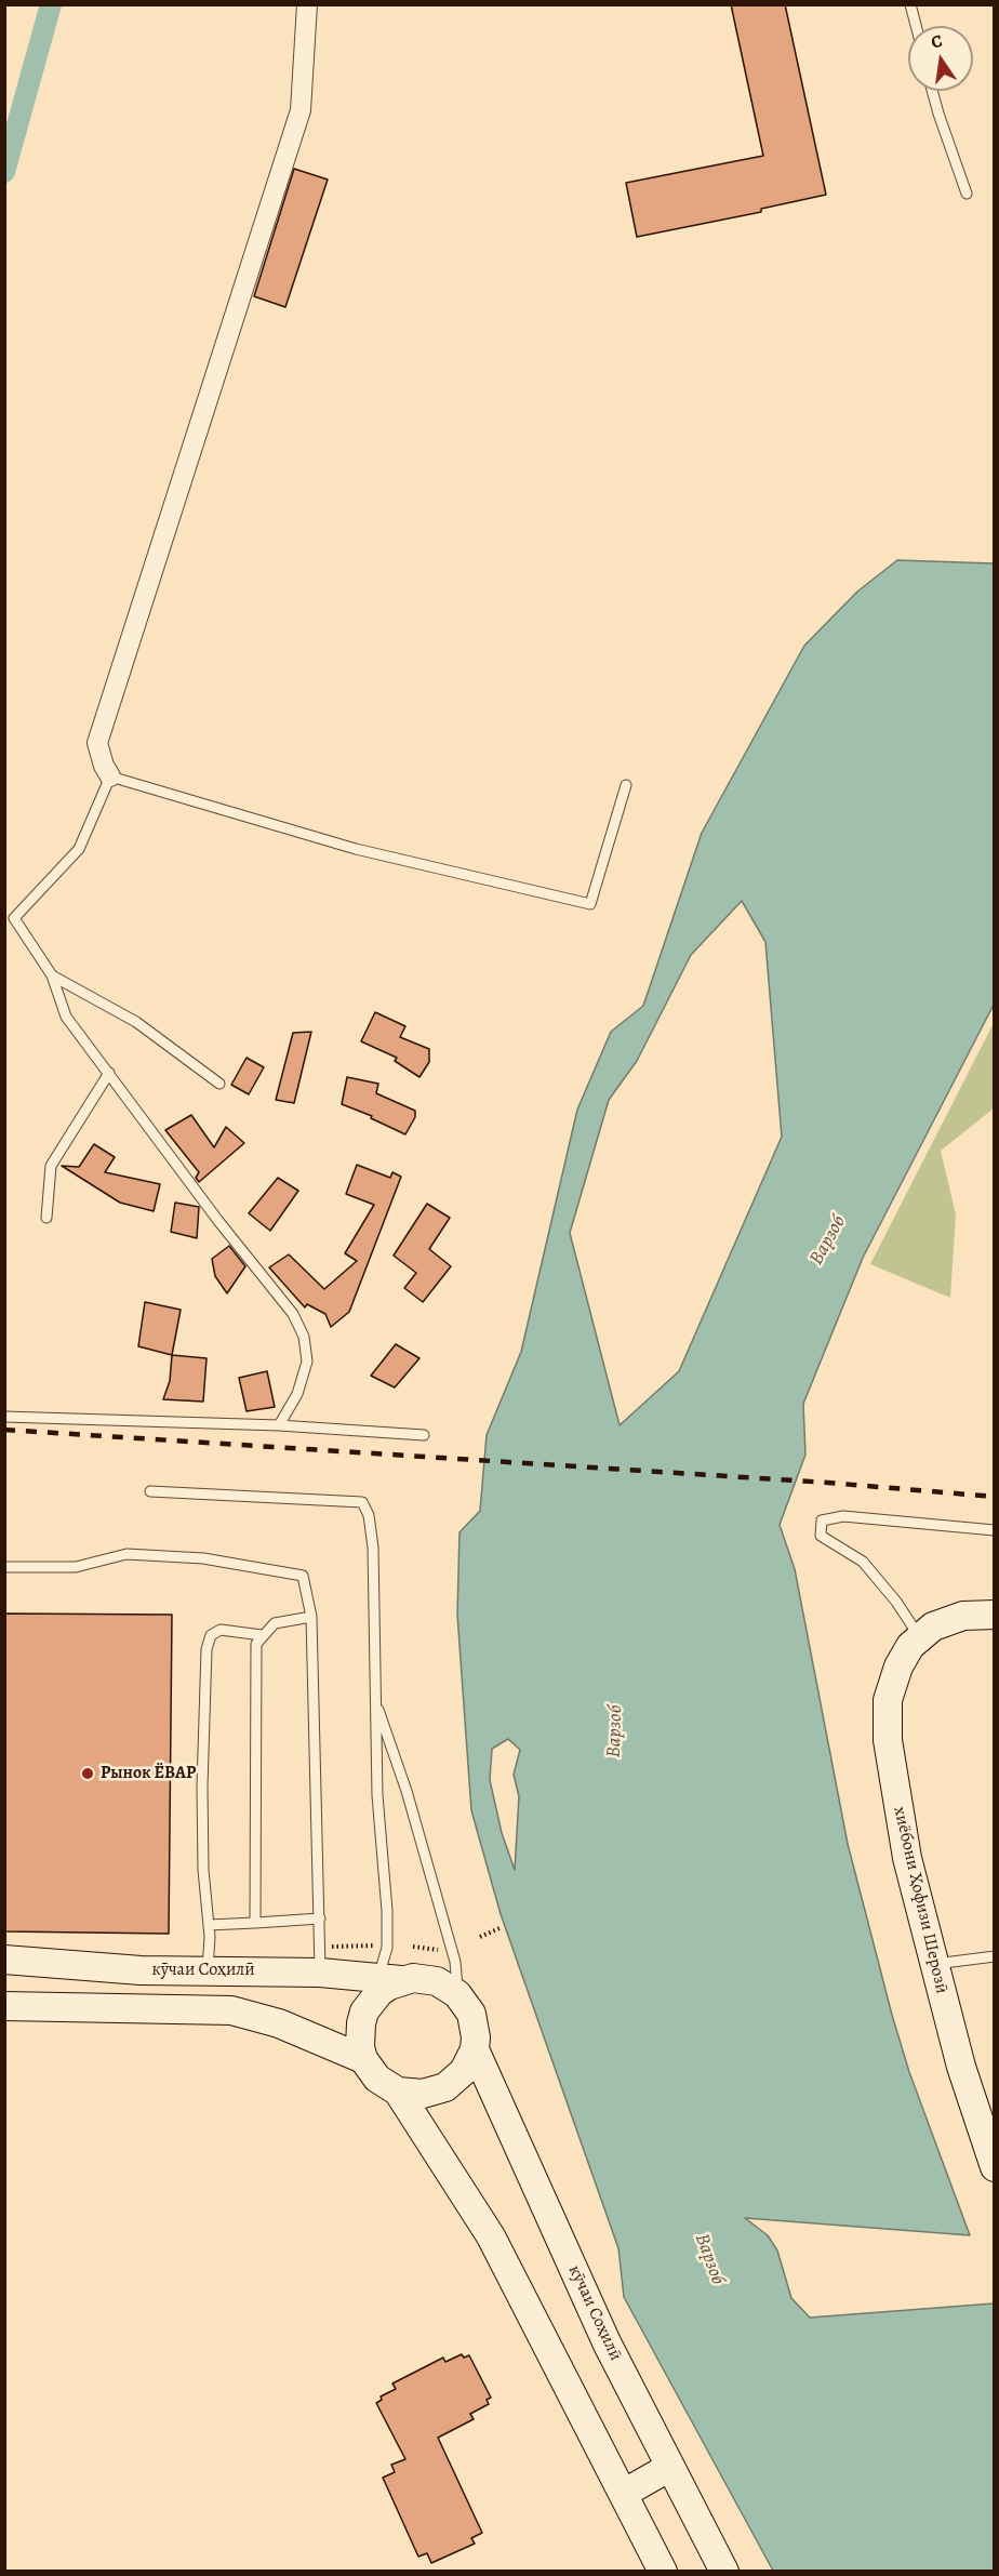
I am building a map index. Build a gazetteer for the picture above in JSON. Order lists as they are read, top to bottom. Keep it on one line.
{"streets":{"street":["хиёбони Ҳофизи Шерозӣ","кӯчаи Соҳилӣ"]},"water":["Варзоб"],"places":["Рынок ЁВАР"],"north":"top"}
